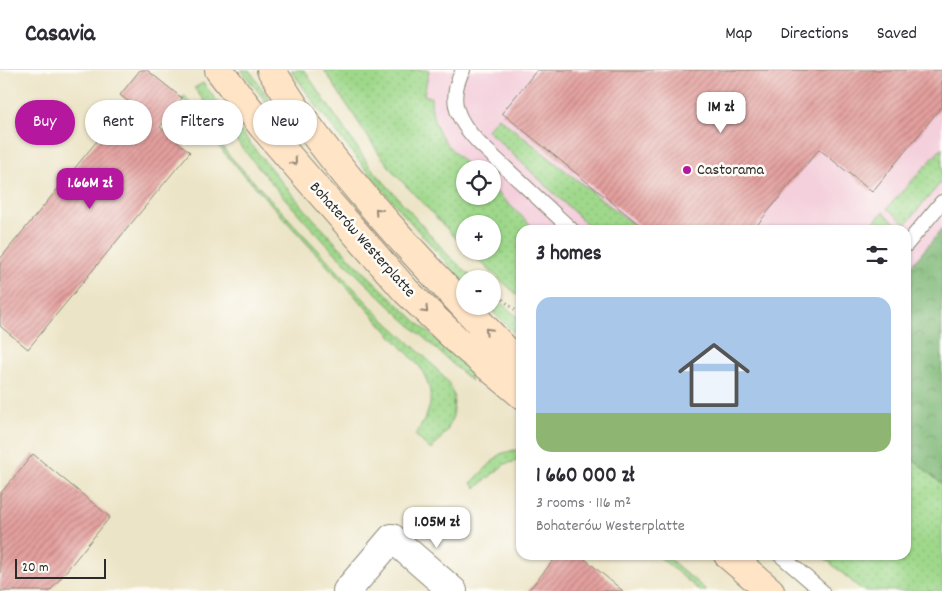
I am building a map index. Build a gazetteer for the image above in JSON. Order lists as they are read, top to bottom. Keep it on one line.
{"streets":{"main road":["Bohaterów Westerplatte"]},"places":["Castorama"],"scale_bar":"20 m","page":{"header":"Casavia","nav":["Map","Directions","Saved"],"price":["1M zł","1.66M zł","1.05M zł"],"chip":["Buy","Rent","Filters","New"],"map_buttons":["+","−"],"heading":"3 homes","list":[{"name":"1 660 000 zł","note":"3 rooms · 116 m² · Bohaterów Westerplatte"}],"scale":"20 m"}}
